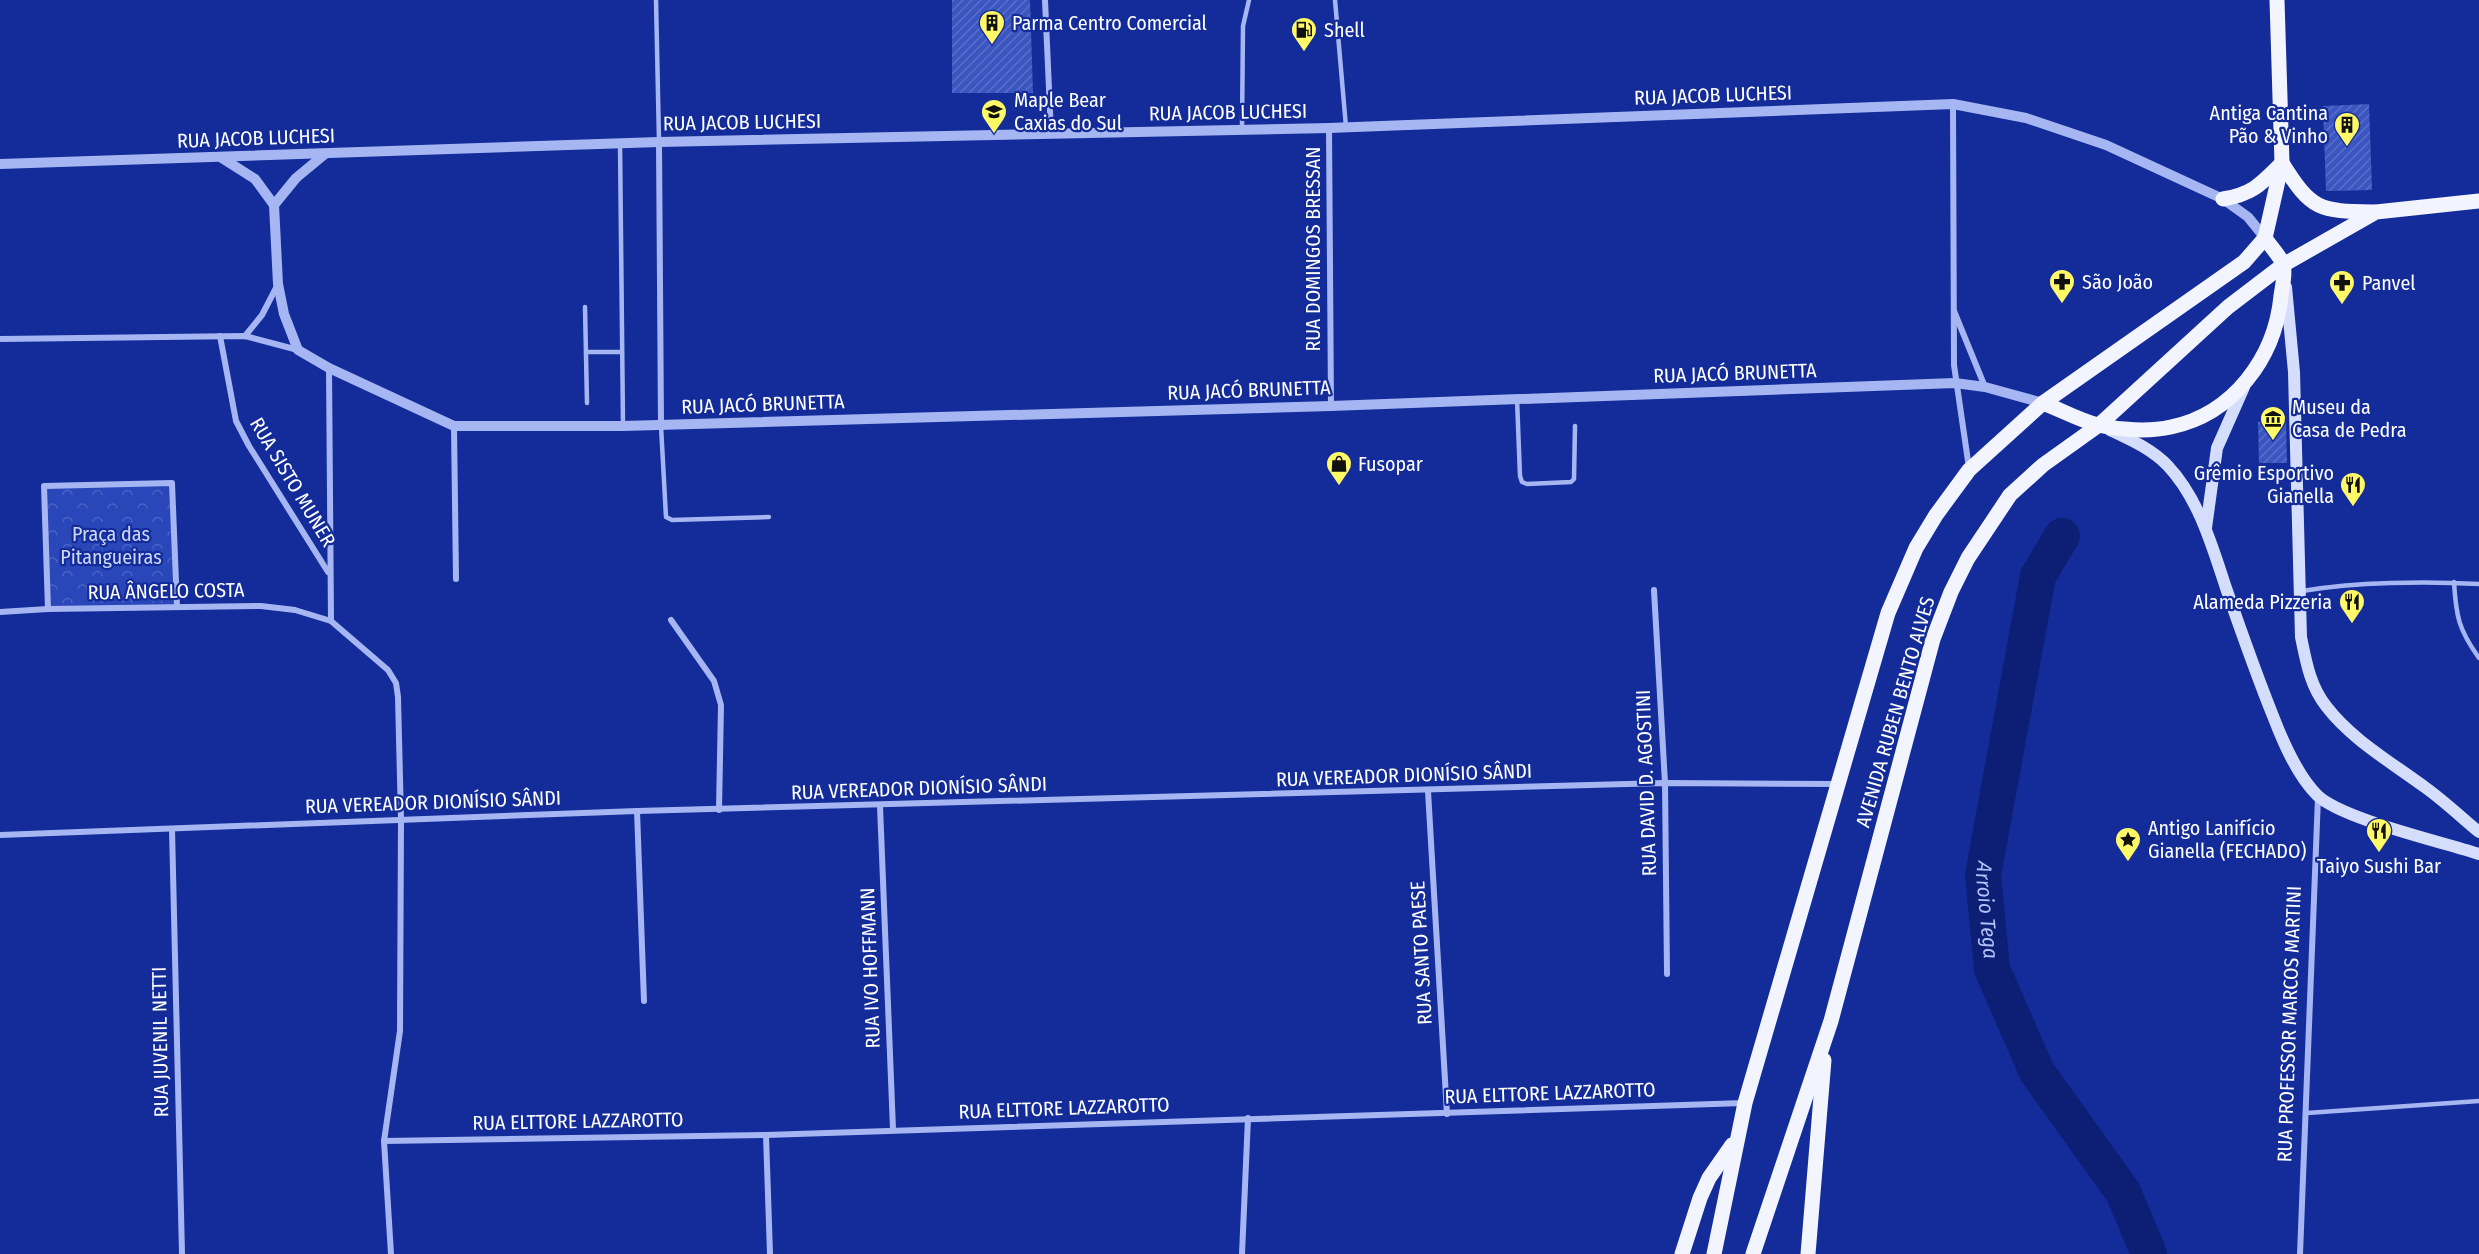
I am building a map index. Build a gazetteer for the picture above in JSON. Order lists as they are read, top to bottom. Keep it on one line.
{"streets":{"main road":["AVENIDA RUBEN BENTO ALVES"],"street":["RUA JACOB LUCHESI","RUA DOMINGOS BRESSAN","RUA JACÓ BRUNETTA","RUA SISTO MUNER","RUA ÂNGELO COSTA","RUA VEREADOR DIONÍSIO SÂNDI","RUA DAVID D. AGOSTINI","RUA SANTO PAESE","RUA IVO HOFFMANN","RUA PROFESSOR MARCOS MARTINI","RUA JUVENIL NETTI","RUA ELTTORE LAZZAROTTO"]},"crossings":[["RUA JACOB LUCHESI","RUA DOMINGOS BRESSAN"],["RUA JACOB LUCHESI","AVENIDA RUBEN BENTO ALVES"],["RUA DOMINGOS BRESSAN","RUA JACÓ BRUNETTA"],["RUA JACÓ BRUNETTA","AVENIDA RUBEN BENTO ALVES"],["RUA SISTO MUNER","RUA ÂNGELO COSTA"],["AVENIDA RUBEN BENTO ALVES","RUA VEREADOR DIONÍSIO SÂNDI"],["AVENIDA RUBEN BENTO ALVES","RUA ELTTORE LAZZAROTTO"],["RUA VEREADOR DIONÍSIO SÂNDI","RUA DAVID D. AGOSTINI"],["RUA VEREADOR DIONÍSIO SÂNDI","RUA SANTO PAESE"],["RUA VEREADOR DIONÍSIO SÂNDI","RUA IVO HOFFMANN"],["RUA VEREADOR DIONÍSIO SÂNDI","RUA JUVENIL NETTI"],["RUA SANTO PAESE","RUA ELTTORE LAZZAROTTO"],["RUA IVO HOFFMANN","RUA ELTTORE LAZZAROTTO"]],"water":["Arroio Tega"],"parks":["Praça das Pitangueiras"],"places":{"building":["Parma Centro Comercial","Antiga Cantina Pão & Vinho"],"fuel station":["Shell"],"school or university":["Maple Bear Caxias do Sul"],"pharmacy":["São João","Panvel"],"museum":["Museu da Casa de Pedra"],"shop":["Fusopar"],"restaurant":["Grêmio Esportivo Gianella","Alameda Pizzeria","Taiyo Sushi Bar"],"place":["Antigo Lanifício Gianella (FECHADO)"]}}
